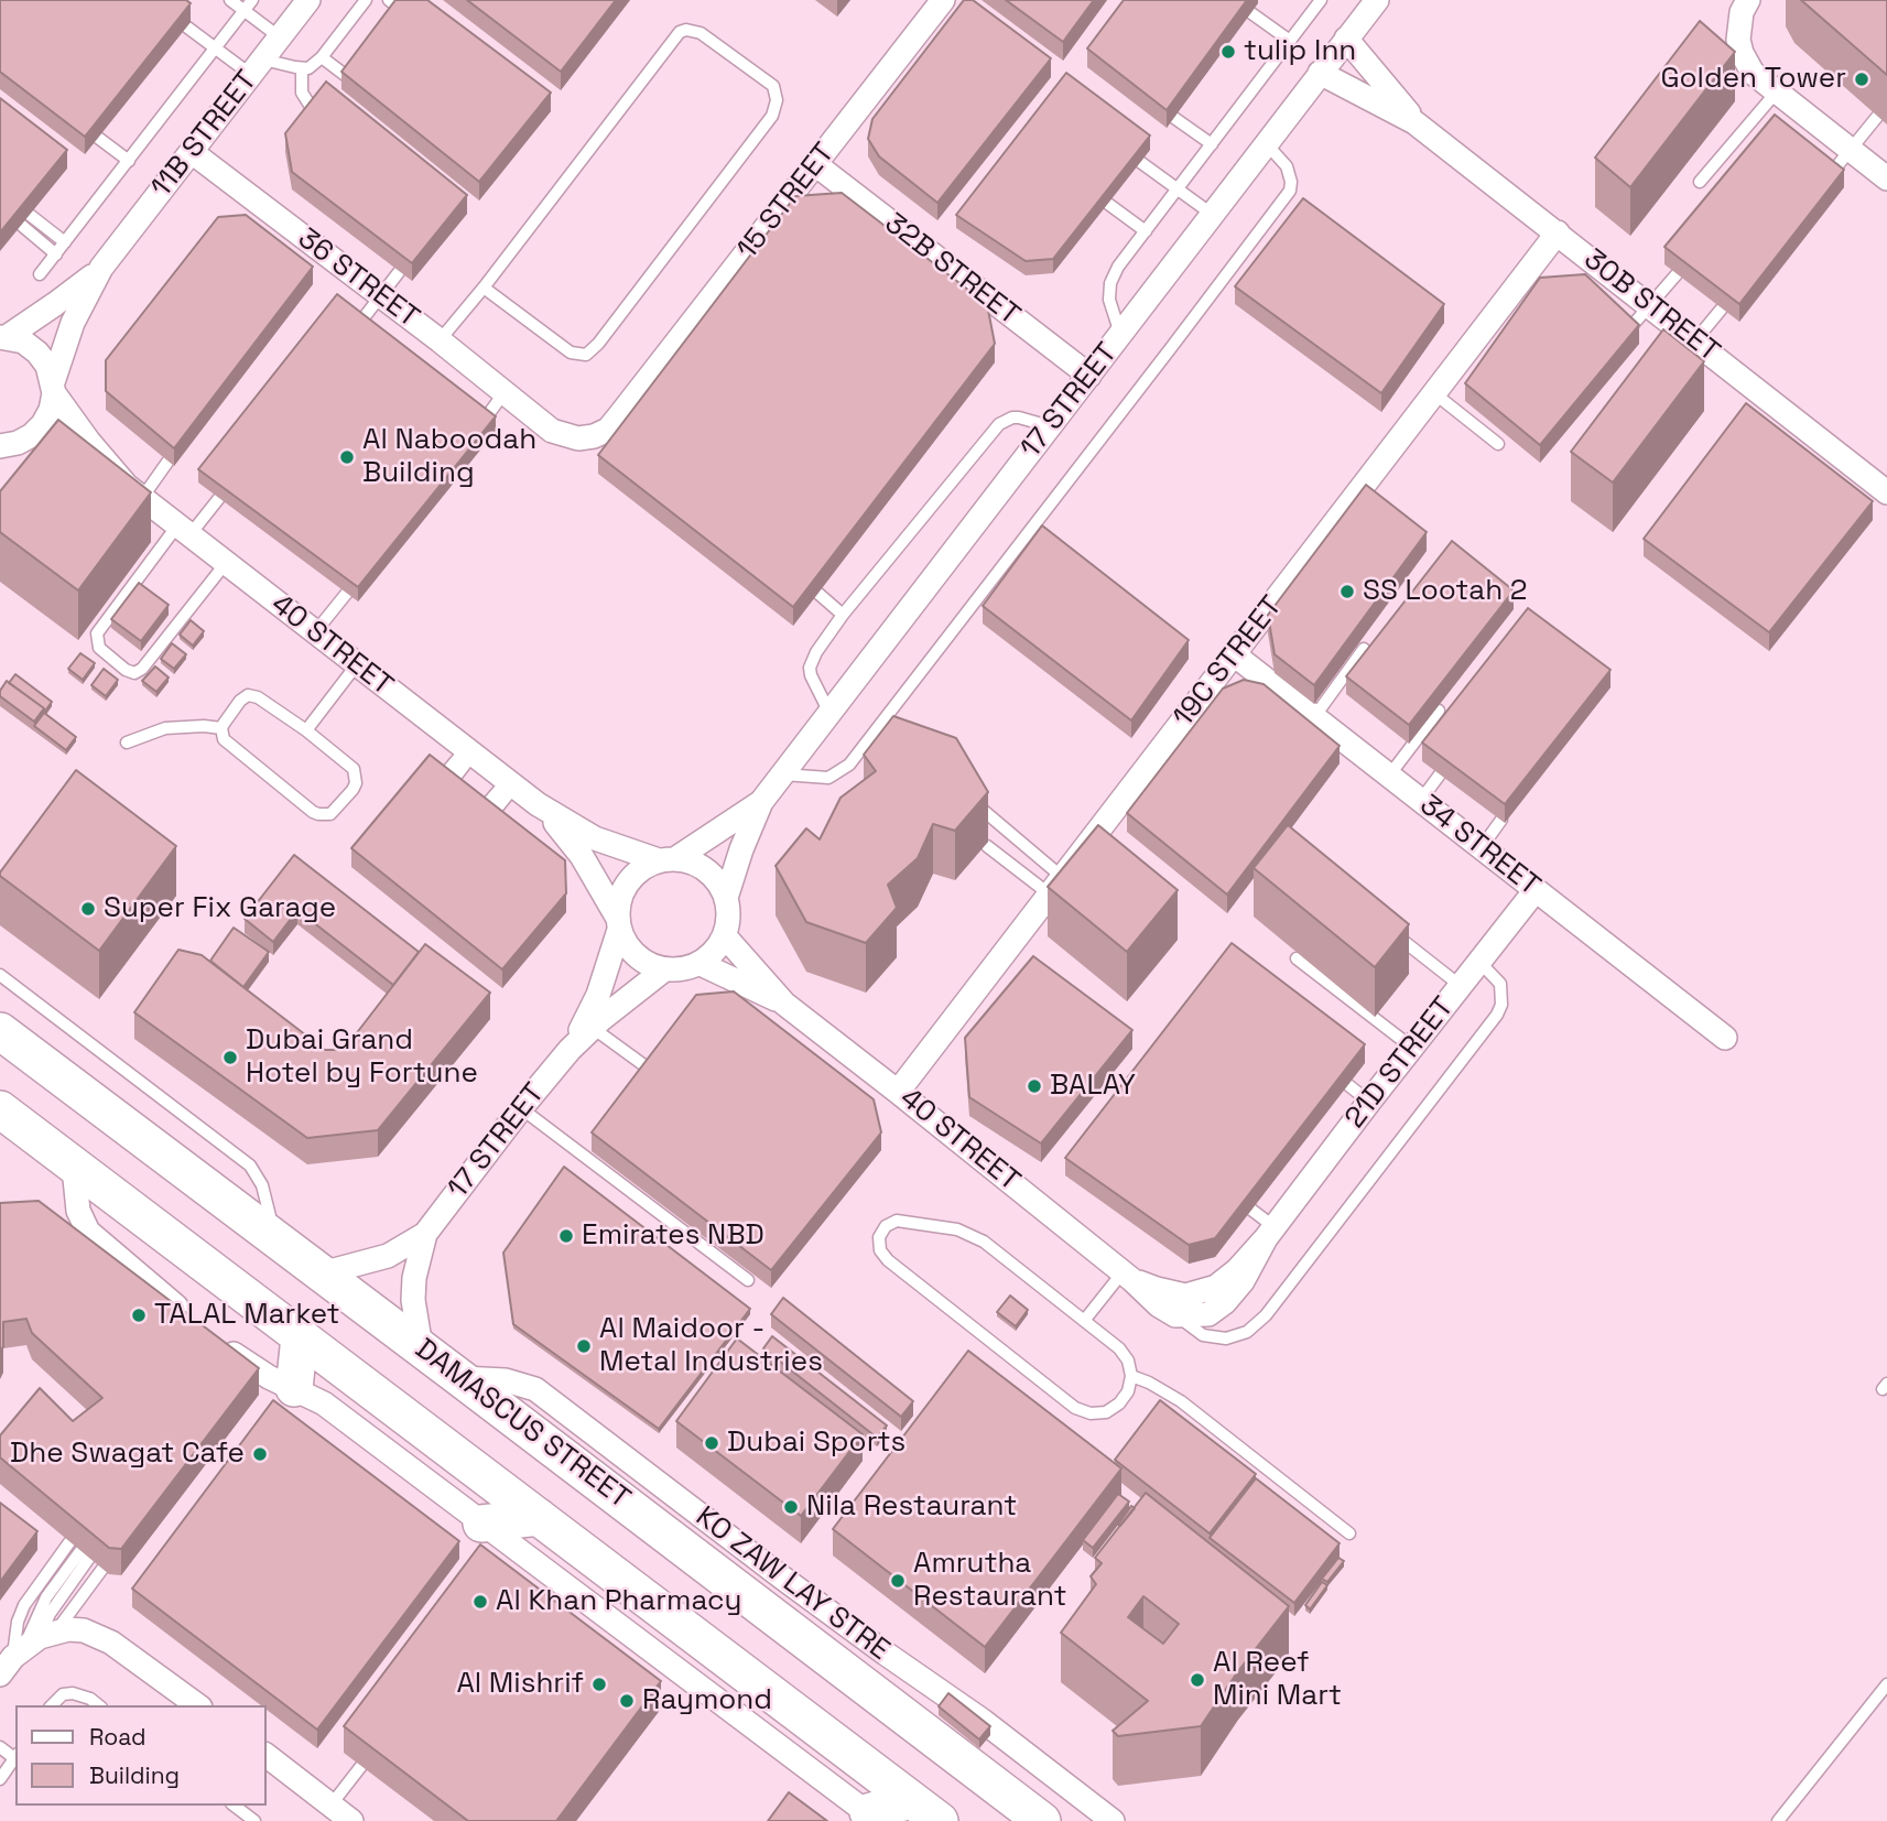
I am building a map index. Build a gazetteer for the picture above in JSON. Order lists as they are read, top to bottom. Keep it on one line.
{"streets":{"main road":["DAMASCUS STREET"],"street":["11B STREET","15 STREET","32B STREET","36 STREET","30B STREET","17 STREET","40 STREET","19C STREET","34 STREET","21D STREET","KO ZAW LAY STRE"]},"crossings":[["11B STREET","36 STREET"],["11B STREET","40 STREET"],["15 STREET","32B STREET"],["15 STREET","36 STREET"],["32B STREET","17 STREET"],["30B STREET","17 STREET"],["30B STREET","19C STREET"],["17 STREET","40 STREET"],["17 STREET","DAMASCUS STREET"],["40 STREET","19C STREET"],["40 STREET","21D STREET"],["19C STREET","34 STREET"],["34 STREET","21D STREET"],["DAMASCUS STREET","KO ZAW LAY STRE"]],"places":["tulip Inn","Golden Tower","Al Naboodah Building","SS Lootah 2","Super Fix Garage","Dubai Grand Hotel by Fortune","BALAY","Emirates NBD","TALAL Market","Al Maidoor - Metal Industries","Dubai Sports","Dhe Swagat Cafe","Nila Restaurant","Amrutha Restaurant","Al Khan Pharmacy","Al Reef Mini Mart","Al Mishrif","Raymond"],"legend":["Road","Building"]}
